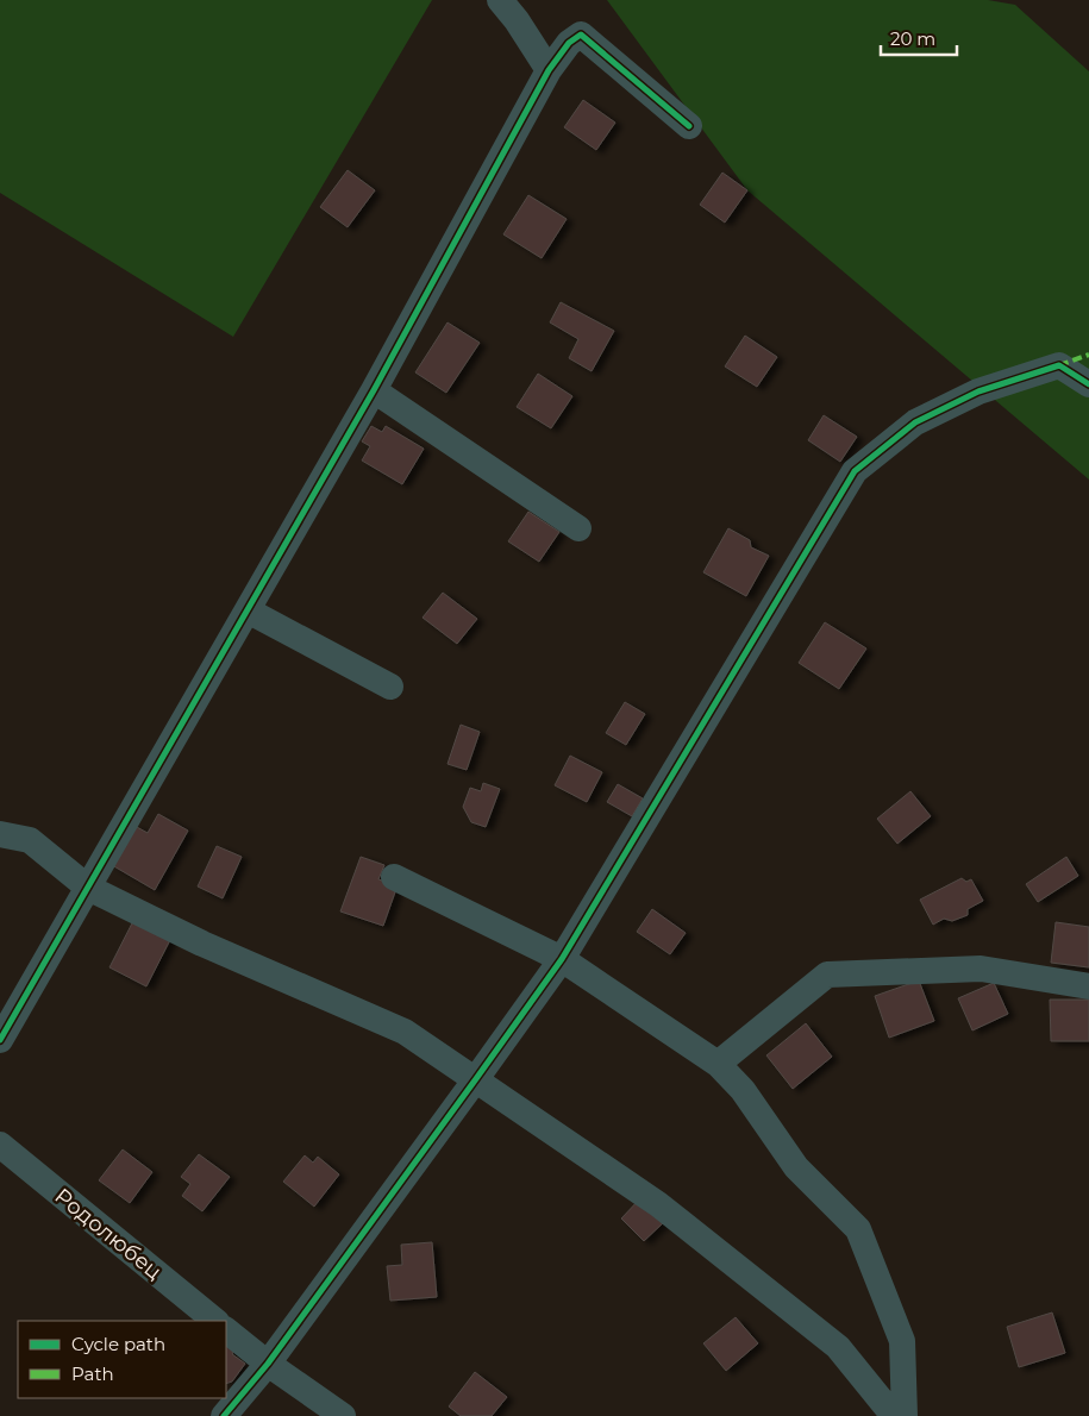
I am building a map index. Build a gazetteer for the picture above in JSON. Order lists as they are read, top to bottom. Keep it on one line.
{"streets":{"street":["Родолюбец"]},"legend":["Cycle path","Path"],"scale_bar":"20 m"}
